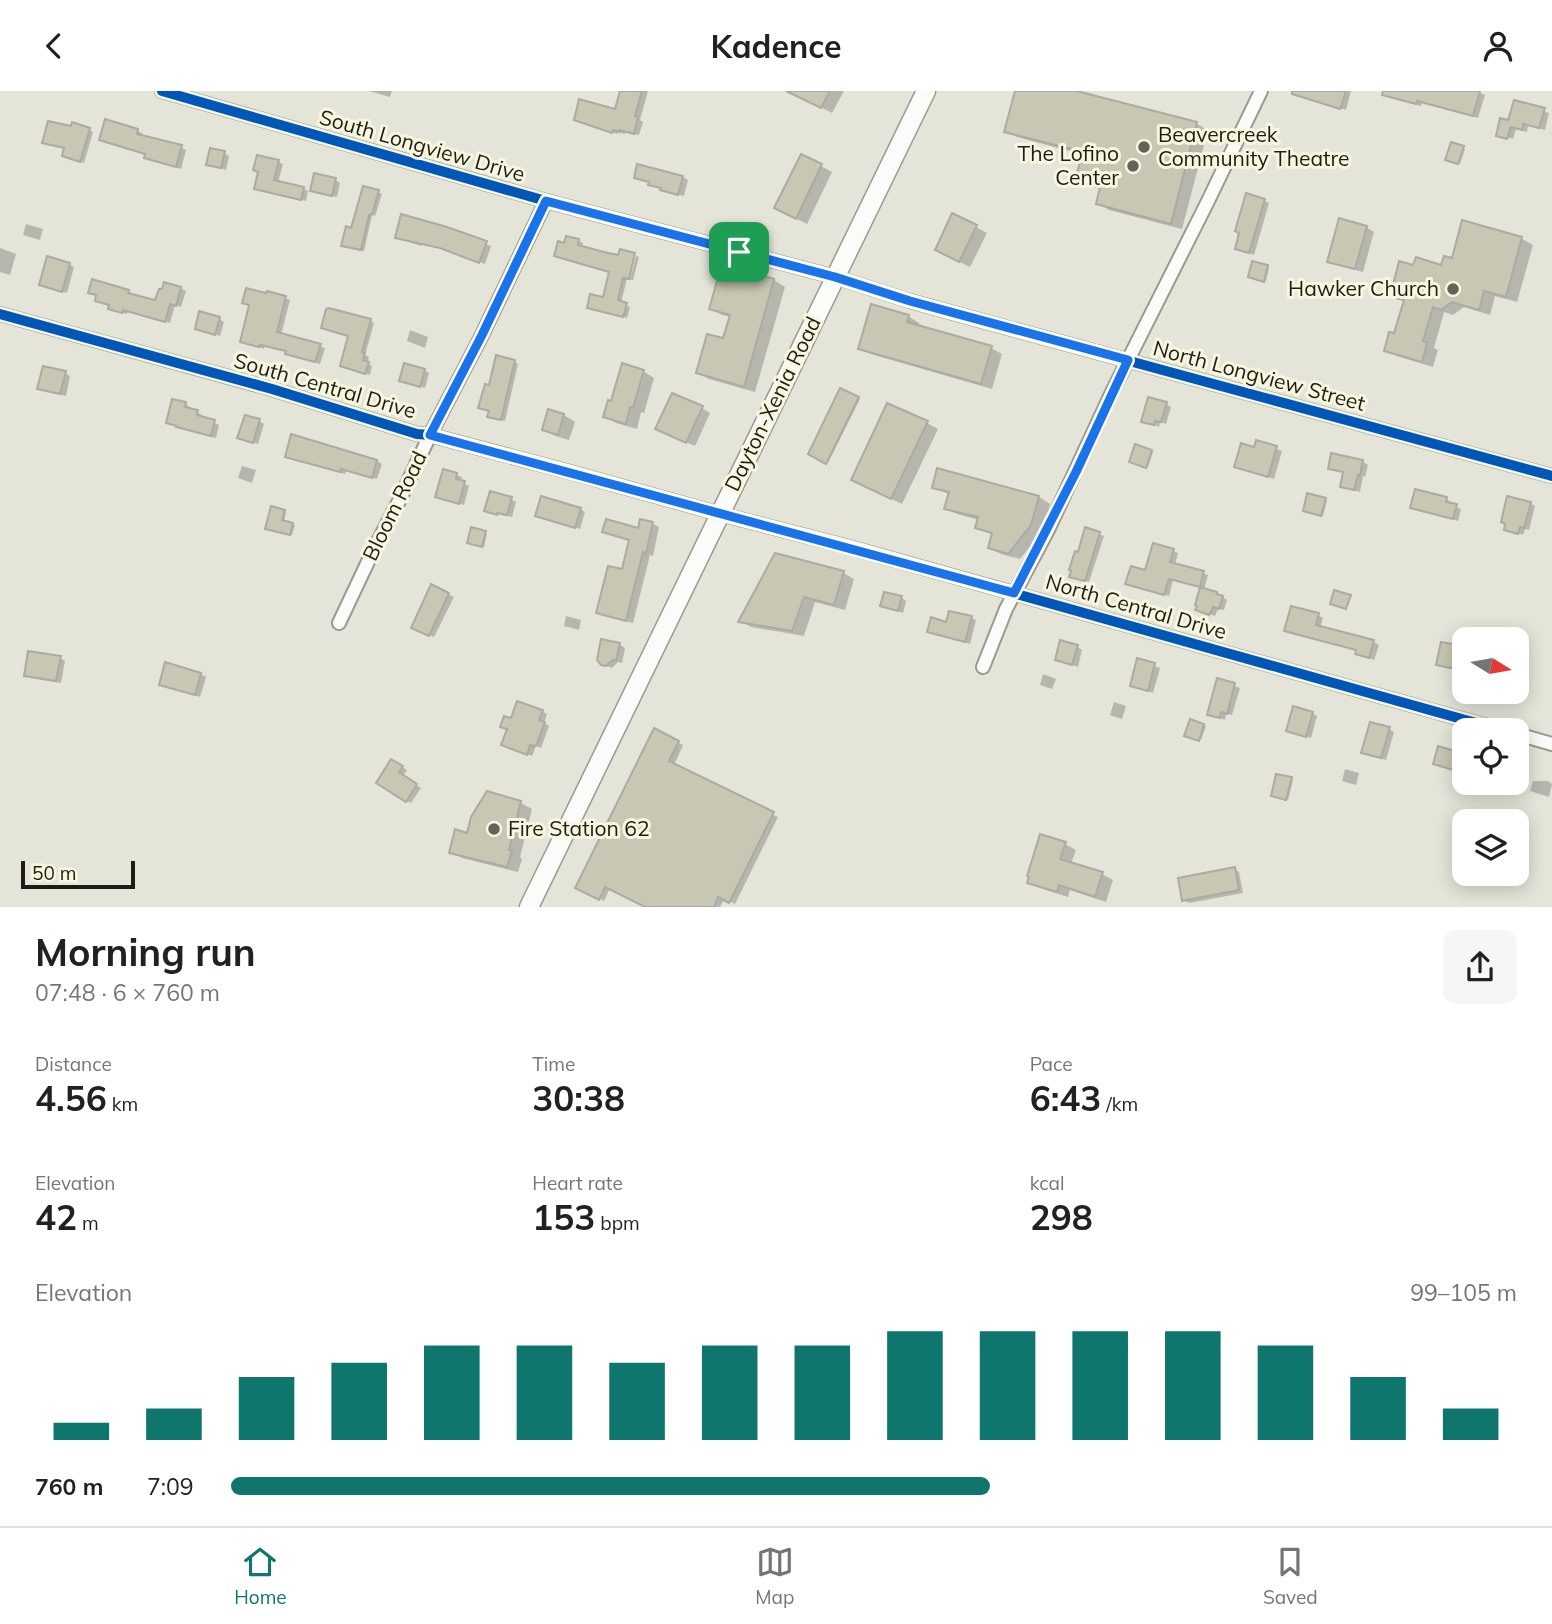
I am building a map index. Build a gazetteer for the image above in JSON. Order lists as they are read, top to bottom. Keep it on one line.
{"streets":{"main road":["Dayton-Xenia Road"],"street":["South Longview Drive","North Longview Street","South Central Drive","Bloom Road","North Central Drive"]},"crossings":[["South Longview Drive","North Longview Street"],["South Longview Drive","Dayton-Xenia Road"],["South Longview Drive","Bloom Road"],["North Longview Street","Dayton-Xenia Road"],["South Central Drive","Dayton-Xenia Road"],["South Central Drive","Bloom Road"],["South Central Drive","North Central Drive"],["Dayton-Xenia Road","North Central Drive"]],"places":["Beavercreek Community Theatre","The Lofino Center","Hawker Church","Fire Station 62"],"scale_bar":"50 m","north":"right","page":{"header":"Kadence","scale":"50 m","heading":["Morning run","07:48 · 6 × 760 m"],"stats":[["Distance","4.56 km"],["Time","30:38"],["Pace","6:43 /km"],["Elevation","42 m"],["Heart rate","153 bpm"],["kcal","298"]],"chart":["Elevation","99–105 m"],"list":[{"name":"760 m","note":"7:09"}],"tabs":["Home","Map","Saved"]}}
